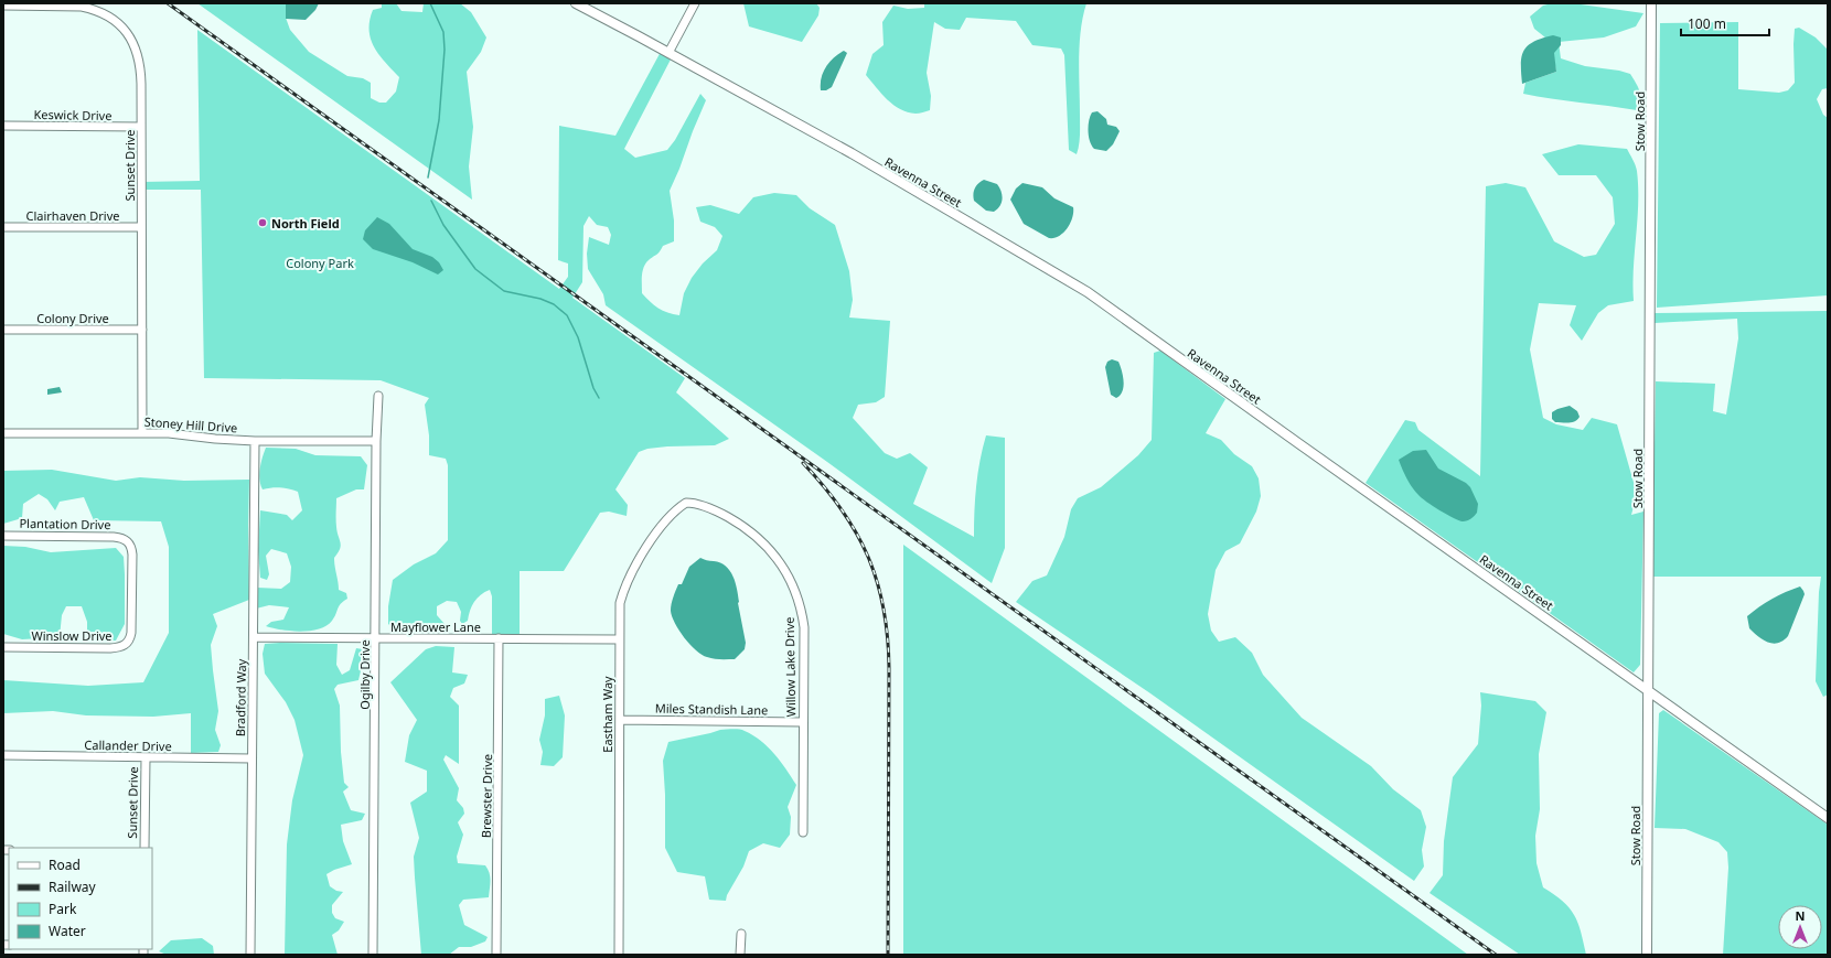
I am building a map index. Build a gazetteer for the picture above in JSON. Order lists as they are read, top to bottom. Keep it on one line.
{"streets":{"street":["Keswick Drive","Stow Road","Sunset Drive","Ravenna Street","Clairhaven Drive","Colony Drive","Stoney Hill Drive","Plantation Drive","Mayflower Lane","Winslow Drive","Willow Lake Drive","Ogilby Drive","Bradford Way","Miles Standish Lane","Eastham Way","Callander Drive","Brewster Drive"]},"crossings":[["Keswick Drive","Sunset Drive"],["Stow Road","Ravenna Street"],["Sunset Drive","Clairhaven Drive"],["Sunset Drive","Colony Drive"],["Sunset Drive","Stoney Hill Drive"],["Sunset Drive","Callander Drive"],["Stoney Hill Drive","Ogilby Drive"],["Stoney Hill Drive","Bradford Way"],["Plantation Drive","Winslow Drive"],["Mayflower Lane","Ogilby Drive"],["Mayflower Lane","Bradford Way"],["Mayflower Lane","Eastham Way"],["Mayflower Lane","Brewster Drive"],["Willow Lake Drive","Miles Standish Lane"],["Willow Lake Drive","Eastham Way"],["Bradford Way","Callander Drive"],["Miles Standish Lane","Eastham Way"]],"parks":["Colony Park"],"places":["North Field"],"legend":["Road","Railway","Park","Water"],"scale_bar":"100 m","north":"top"}
